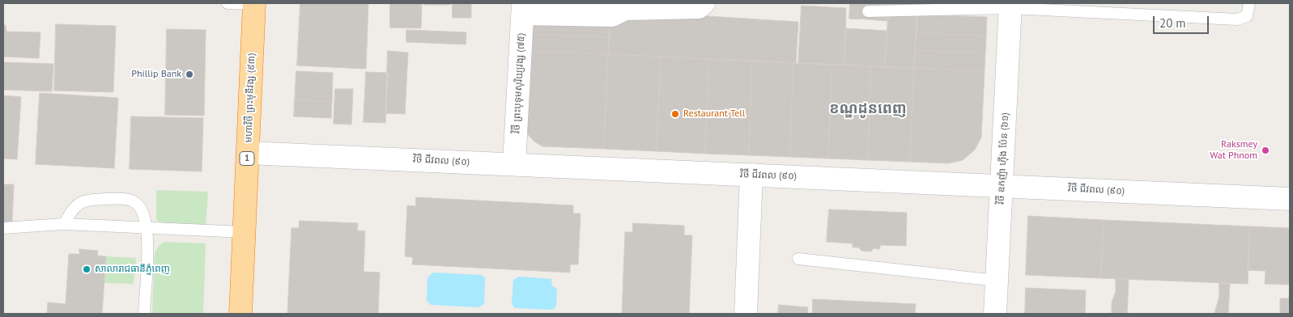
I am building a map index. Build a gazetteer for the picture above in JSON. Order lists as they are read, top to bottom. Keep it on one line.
{"streets":{"highway":["មហាវិថី ព្រះមុនីវង្ស (៩៣)","1"],"street":["វិថី ព្រះបុទុមសុរិយ្យវង្ស (៧៥)","វិថី ឧកញ៉ា ហ៊ីង ប៉ែន (៦១)","វិថី ជីវពល (៩០)"]},"crossings":[["វិថី ព្រះបុទុមសុរិយ្យវង្ស (៧៥)","វិថី ជីវពល (៩០)"],["មហាវិថី ព្រះមុនីវង្ស (៩៣)","វិថី ជីវពល (៩០)"],["វិថី ឧកញ៉ា ហ៊ីង ប៉ែន (៦១)","វិថី ជីវពល (៩០)"]],"districts":["ខណ្ឌដូនពេញ"],"places":["Phillip Bank","Restaurant Tell","Raksmey Wat Phnom","សាលារាជធានីភ្នំពេញ"],"scale_bar":"20 m"}
